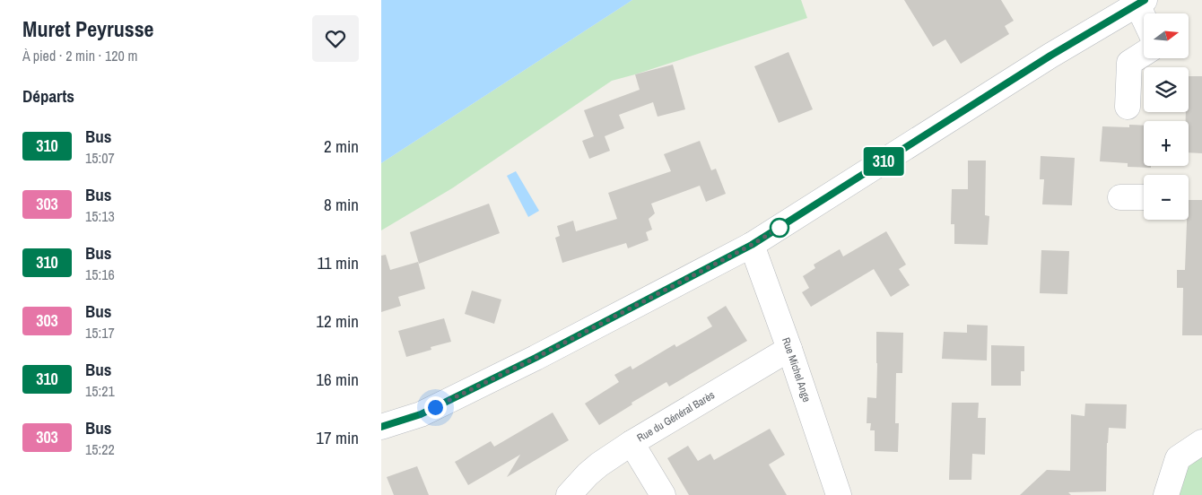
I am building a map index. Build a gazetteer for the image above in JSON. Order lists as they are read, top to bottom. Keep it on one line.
{"streets":{"street":["Rue Michel Ange","Rue du Général Barès"]},"crossings":[["Rue Michel Ange","Rue du Général Barès"]],"lines":["bus line 310"],"north":"right","page":{"heading":[["Muret Peyrusse","À pied · 2 min · 120 m"],"Départs"],"on_map":"310","map_buttons":["+","−"],"list":[{"mark":"310","name":"Bus","note":"15:07","value":"2 min"},{"mark":"303","name":"Bus","note":"15:13","value":"8 min"},{"mark":"310","name":"Bus","note":"15:16","value":"11 min"},{"mark":"303","name":"Bus","note":"15:17","value":"12 min"},{"mark":"310","name":"Bus","note":"15:21","value":"16 min"},{"mark":"303","name":"Bus","note":"15:22","value":"17 min"}]}}
